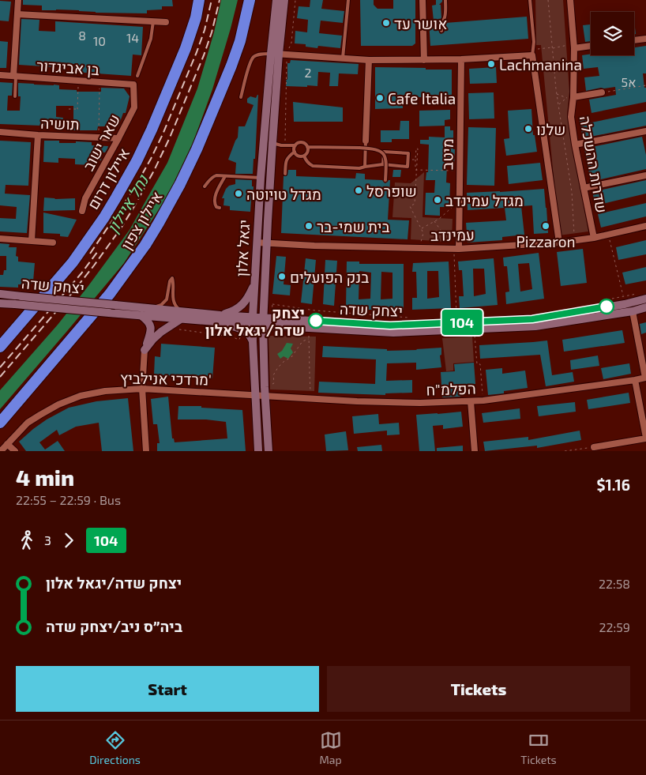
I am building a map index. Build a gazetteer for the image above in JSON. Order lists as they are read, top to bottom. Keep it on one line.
{"streets":{"highway":["איילון דרום","איילון צפון"],"street":["בן אביגדור","תושיה","שאר ישוב","מיטב","שדרות ההשכלה","עמינדב","יגאל אלון","יצחק שדה","מרדכי אנילביץ'","הפלמ\"ח"]},"crossings":[["בן אביגדור","שאר ישוב"],["תושיה","שאר ישוב"],["מיטב","עמינדב"],["שדרות ההשכלה","עמינדב"],["עמינדב","יגאל אלון"],["יגאל אלון","יצחק שדה"],["יגאל אלון","מרדכי אנילביץ'"],["יגאל אלון","הפלמ\"ח"],["מרדכי אנילביץ'","הפלמ\"ח"]],"water":["נחל איילון"],"places":["אושר עד","Lachmanina","Cafe Italia","שלנו","שופרסל","מגדל טויוטה","מגדל עמינדב","בית שמי-בר","Pizzaron","בנק הפועלים","יצחק שדה/יגאל אלון"],"lines":["bus line 104"],"house_numbers":["8","14","10","2","5א"],"page":{"on_map":"104","heading":["4 min","22:55 – 22:59 · Bus","$1.16"],"legs":["3","104"],"list":[{"name":"יצחק שדה/יגאל אלון","value":"22:58"},{"name":"ביה״ס ניב/יצחק שדה","value":"22:59"}],"buttons":["Start","Tickets"],"tabs":["Directions","Map","Tickets"]}}
